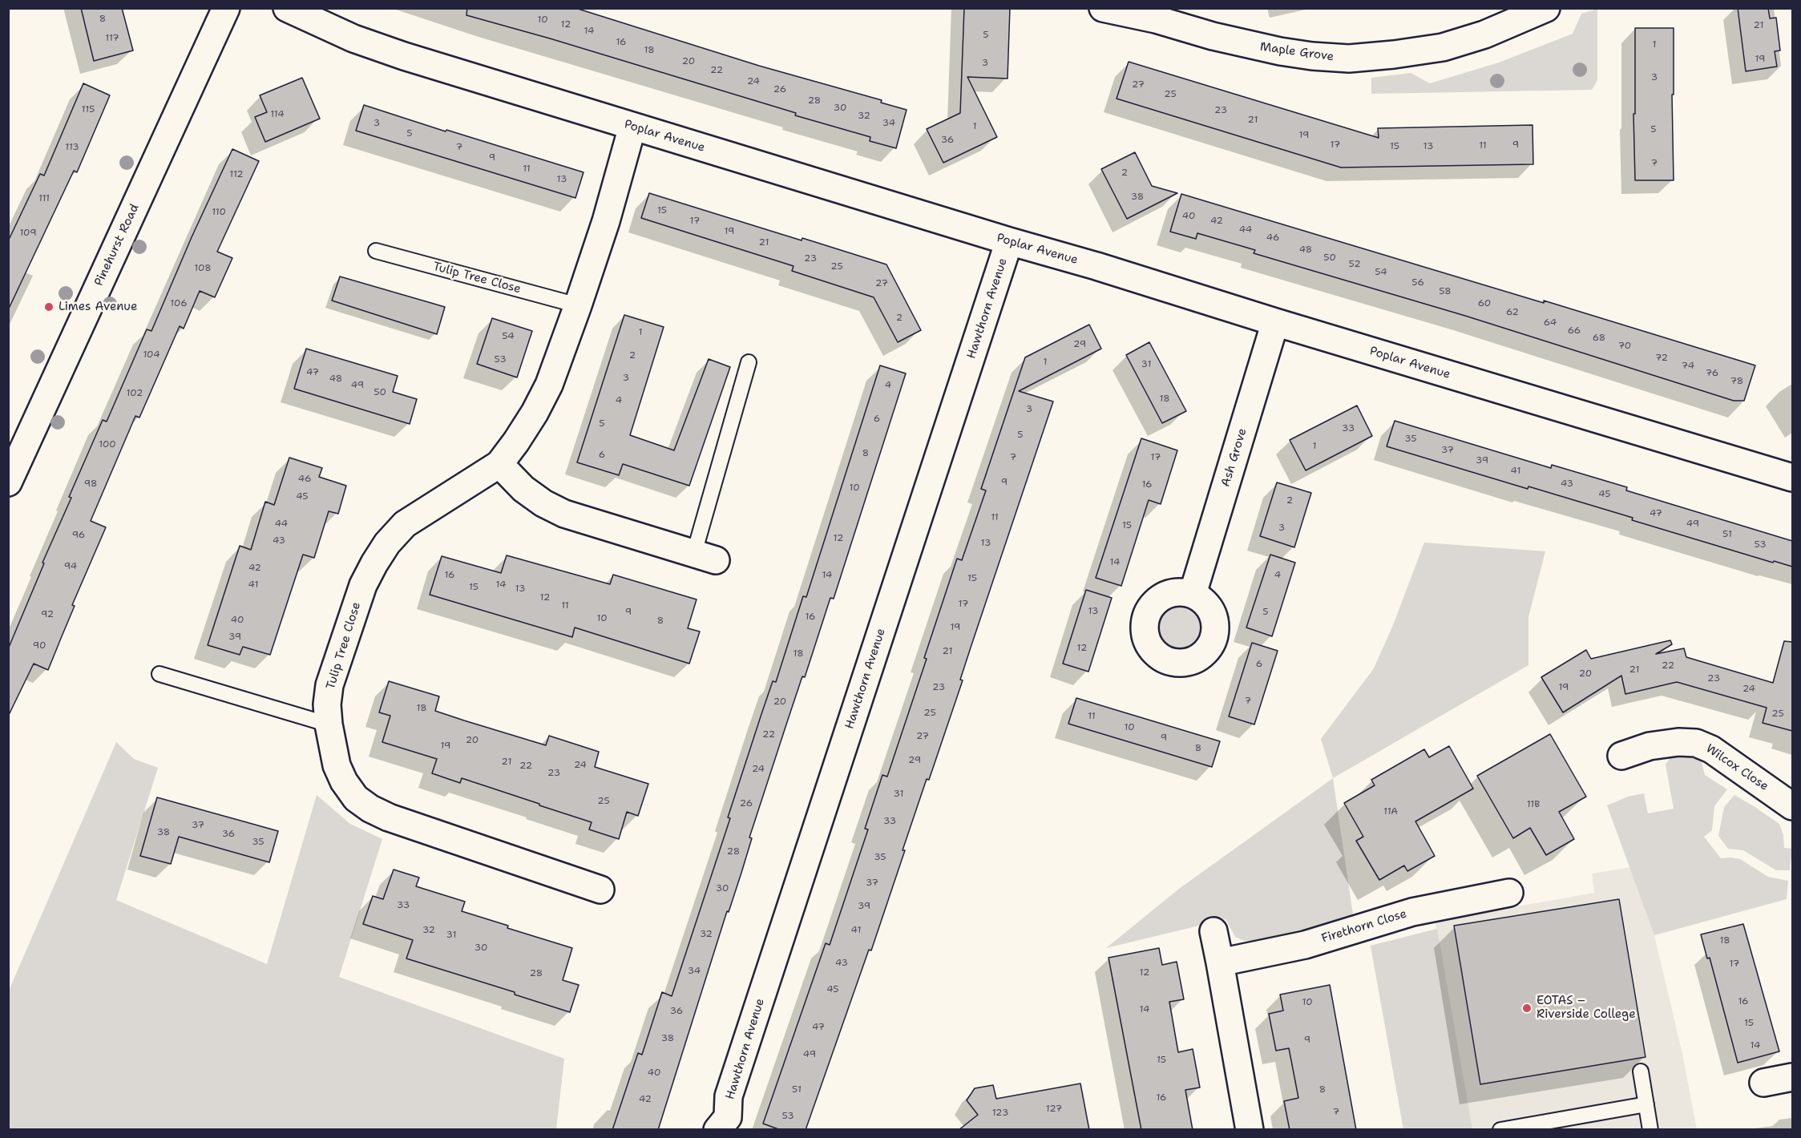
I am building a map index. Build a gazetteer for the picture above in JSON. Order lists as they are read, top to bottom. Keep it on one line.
{"streets":{"street":["Maple Grove","Poplar Avenue","Pinehurst Road","Tulip Tree Close","Hawthorn Avenue","Ash Grove","Wilcox Close","Firethorn Close"]},"crossings":[["Poplar Avenue","Tulip Tree Close"],["Poplar Avenue","Hawthorn Avenue"],["Poplar Avenue","Ash Grove"]],"places":["Limes Avenue","EOTAS – Riverside College"],"house_numbers":["8","10","12","21","14","5","117","16","1","18","19","20","3","22","3","24","27","26","25","28","30","115","23","114","32","21","3","34","1","5","5","19","36","17","9","11","15","13","113","7","9","7","11","2","112","13","38","111","15","110","40","17","42","44","19","109","46","21","48","50","23","52","25","108","54","56","27","58","106","60","62","2","64","66","1","54","68","29","70","104","2","72","53","1","31","74","47","76","3","48","78","49","4","50","102","18","4","3","6","5","33","5","35","100","1","37","8","6","7","17","39","41","46","9","98","43","16","10","45","45","2","47","11","44","49","15","3","51","96","12","43","13","53","14","94","42","16","14","4","15","41","14","15","13","12","17","11","13","9","5","92","16","10","40","8","19","39","90","12","21","18","6","22","21","20","23","23","19","24","7","20","18","25","25","11","10","22","27","9","20","19","8","29","21","24","22","24","23","31","25","26","11B","11A","33","37","38","36","35","28","35","37","30","33","39","32","41","32","31","18","30","43","17","34","12","28","45","16","10","14","36","15","47","38","9","14","49","15","40","51","8","16","42","127","7","123","53"]}
